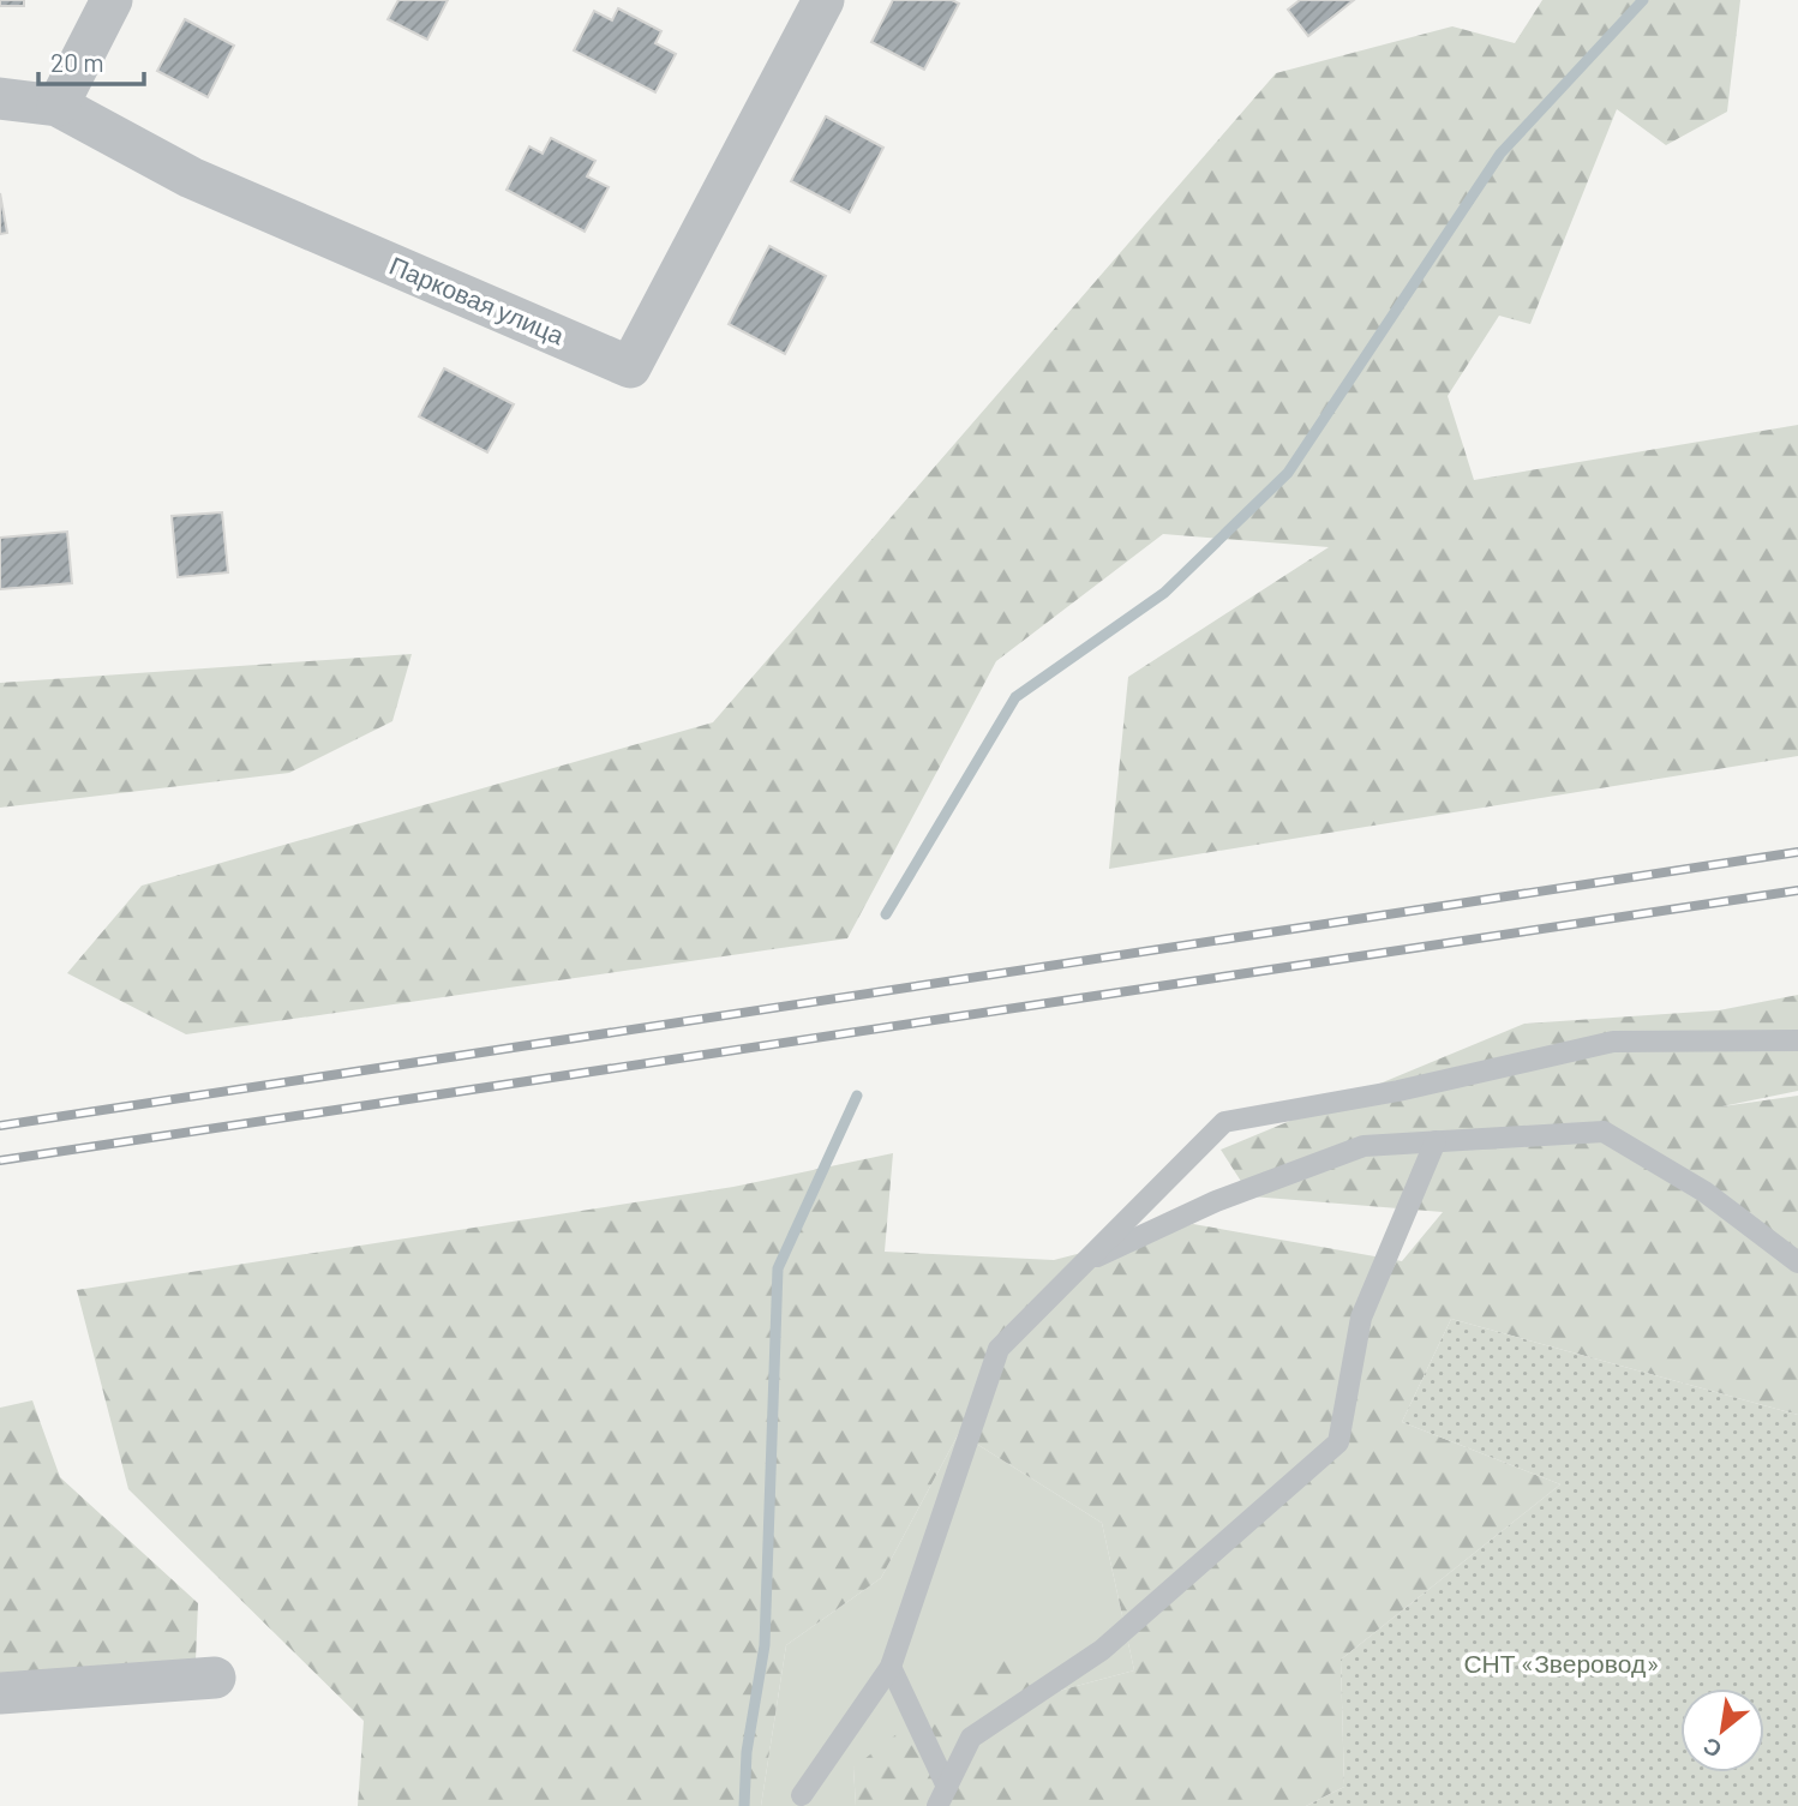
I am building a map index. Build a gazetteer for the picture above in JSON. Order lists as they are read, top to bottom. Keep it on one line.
{"streets":{"street":["Парковая улица"]},"parks":["СНТ «Зверовод»"],"scale_bar":"20 m","north":"bottom left"}
